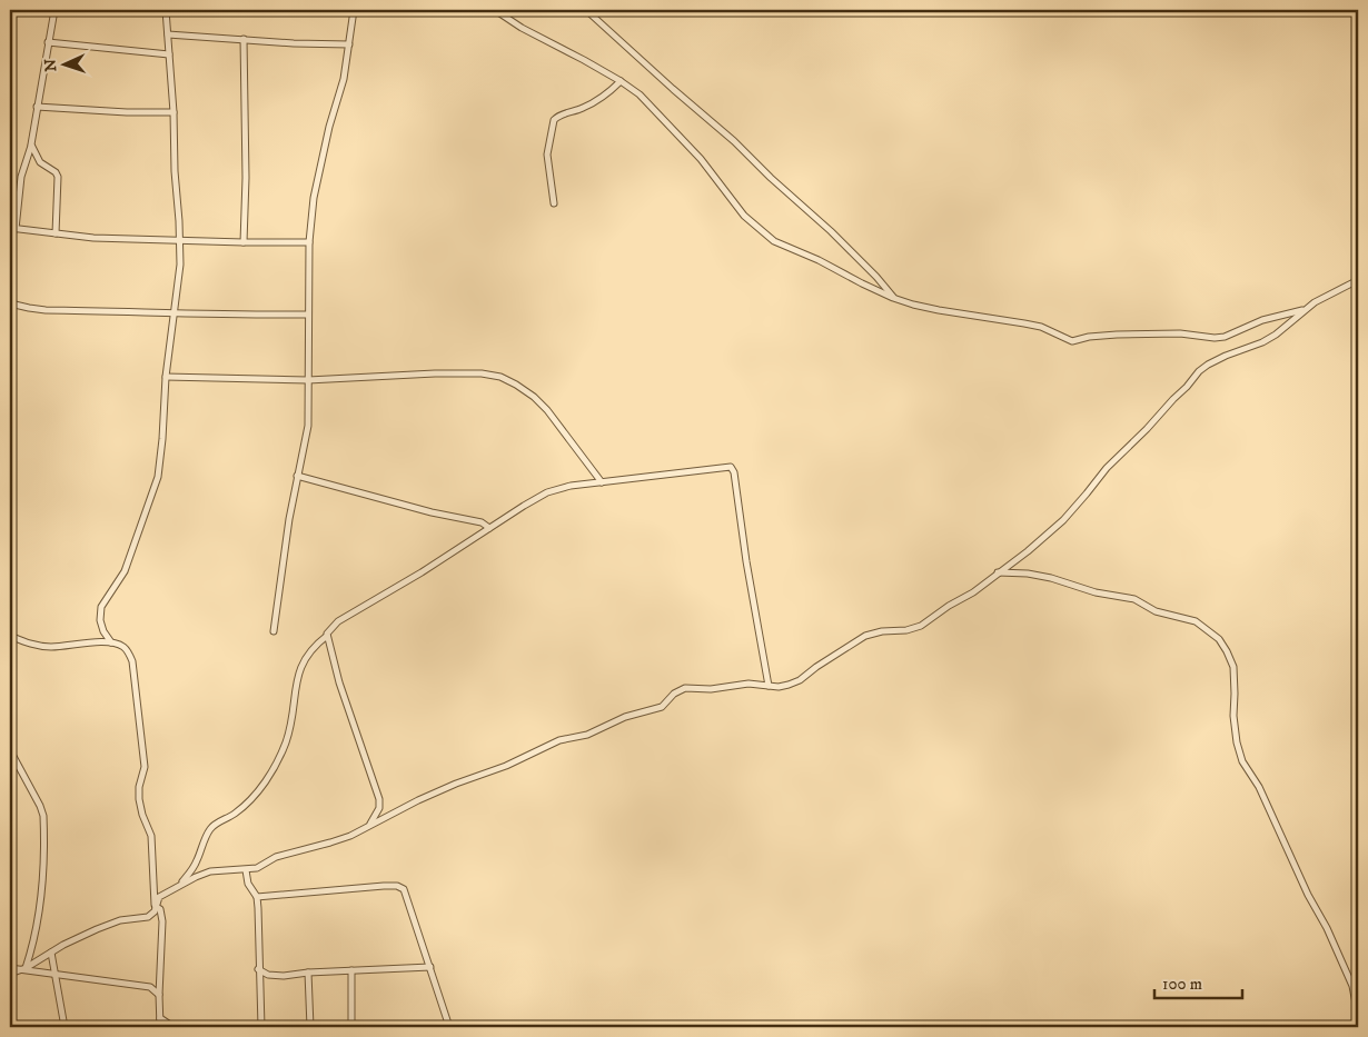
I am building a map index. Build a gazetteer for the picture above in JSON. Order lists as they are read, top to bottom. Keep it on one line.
{"scale_bar":"100 m","north":"left"}
